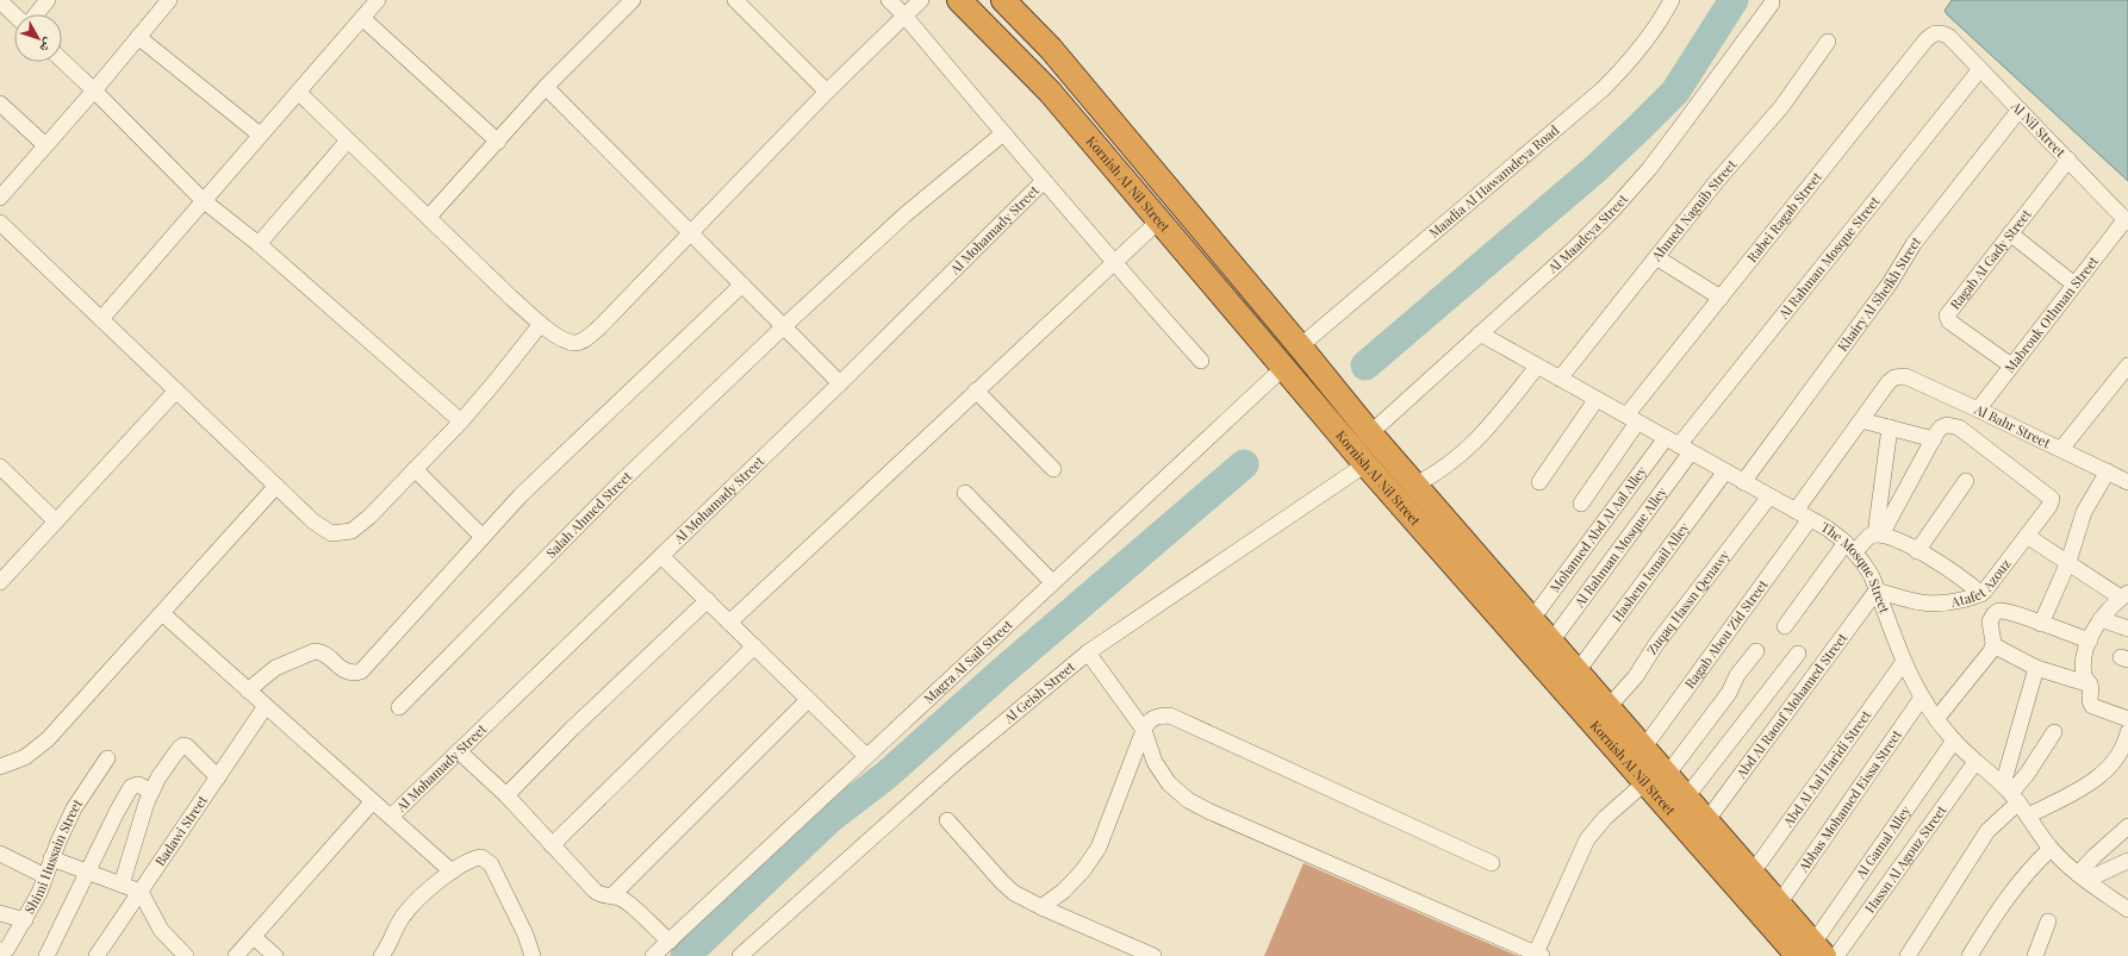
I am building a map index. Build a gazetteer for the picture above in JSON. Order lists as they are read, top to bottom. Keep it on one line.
{"streets":{"highway":["Kornish Al Nil Street"],"street":["Al Nil Street","Maadia Al Hawamdeya Road","Ahmed Naguib Street","Rabei Ragab Street","Al Mohamady Street","Al Maadeya Street","Al Rahman Mosque Street","Ragab Al Gady Street","Khairy Al Sheikh Street","Mabrouk Othman Street","Al Bahr Street","Salah Ahmed Street","Mohamed Abd Al Aal Alley","Al Rahman Mosque Alley","The Mosque Street","Hashem Ismail Alley","Atafet Azouz","Zuqaq Hassn Qenawy","Ragab Abou Zid Street","Magra Al Sail Street","Al Geish Street","Abd Al Raouf Mohamed Street","Abd Al Aal Haridi Street","Abbas Mohamed Eissa Street","Badawi Street","Al Gamal Alley","Shimi Hussain Street","Hassn Al Agouz Street"]},"crossings":[["Al Nil Street","Rabei Ragab Street"],["Al Nil Street","Al Rahman Mosque Street"],["Al Nil Street","Ragab Al Gady Street"],["Al Nil Street","Khairy Al Sheikh Street"],["Al Nil Street","Mabrouk Othman Street"],["Maadia Al Hawamdeya Road","Kornish Al Nil Street"],["Kornish Al Nil Street","Al Maadeya Street"],["Kornish Al Nil Street","Mohamed Abd Al Aal Alley"],["Kornish Al Nil Street","Al Rahman Mosque Alley"],["Kornish Al Nil Street","Hashem Ismail Alley"],["Kornish Al Nil Street","Zuqaq Hassn Qenawy"],["Kornish Al Nil Street","Ragab Abou Zid Street"],["Kornish Al Nil Street","Magra Al Sail Street"],["Kornish Al Nil Street","Al Geish Street"],["Kornish Al Nil Street","Abd Al Raouf Mohamed Street"],["Kornish Al Nil Street","Abd Al Aal Haridi Street"],["Kornish Al Nil Street","Abbas Mohamed Eissa Street"],["Kornish Al Nil Street","Al Gamal Alley"],["Ahmed Naguib Street","The Mosque Street"],["Rabei Ragab Street","The Mosque Street"],["Al Maadeya Street","The Mosque Street"],["Al Rahman Mosque Street","Mohamed Abd Al Aal Alley"],["Al Rahman Mosque Street","Al Rahman Mosque Alley"],["Al Rahman Mosque Street","The Mosque Street"],["Ragab Al Gady Street","Mabrouk Othman Street"],["Khairy Al Sheikh Street","The Mosque Street"],["Mabrouk Othman Street","Al Bahr Street"],["Mohamed Abd Al Aal Alley","Al Rahman Mosque Alley"],["Mohamed Abd Al Aal Alley","The Mosque Street"],["Al Rahman Mosque Alley","The Mosque Street"],["The Mosque Street","Hashem Ismail Alley"],["The Mosque Street","Atafet Azouz"],["The Mosque Street","Zuqaq Hassn Qenawy"],["The Mosque Street","Ragab Abou Zid Street"],["The Mosque Street","Abd Al Raouf Mohamed Street"],["The Mosque Street","Abd Al Aal Haridi Street"],["The Mosque Street","Abbas Mohamed Eissa Street"],["The Mosque Street","Al Gamal Alley"],["The Mosque Street","Hassn Al Agouz Street"],["Atafet Azouz","Abd Al Raouf Mohamed Street"]],"north":"bottom right"}
